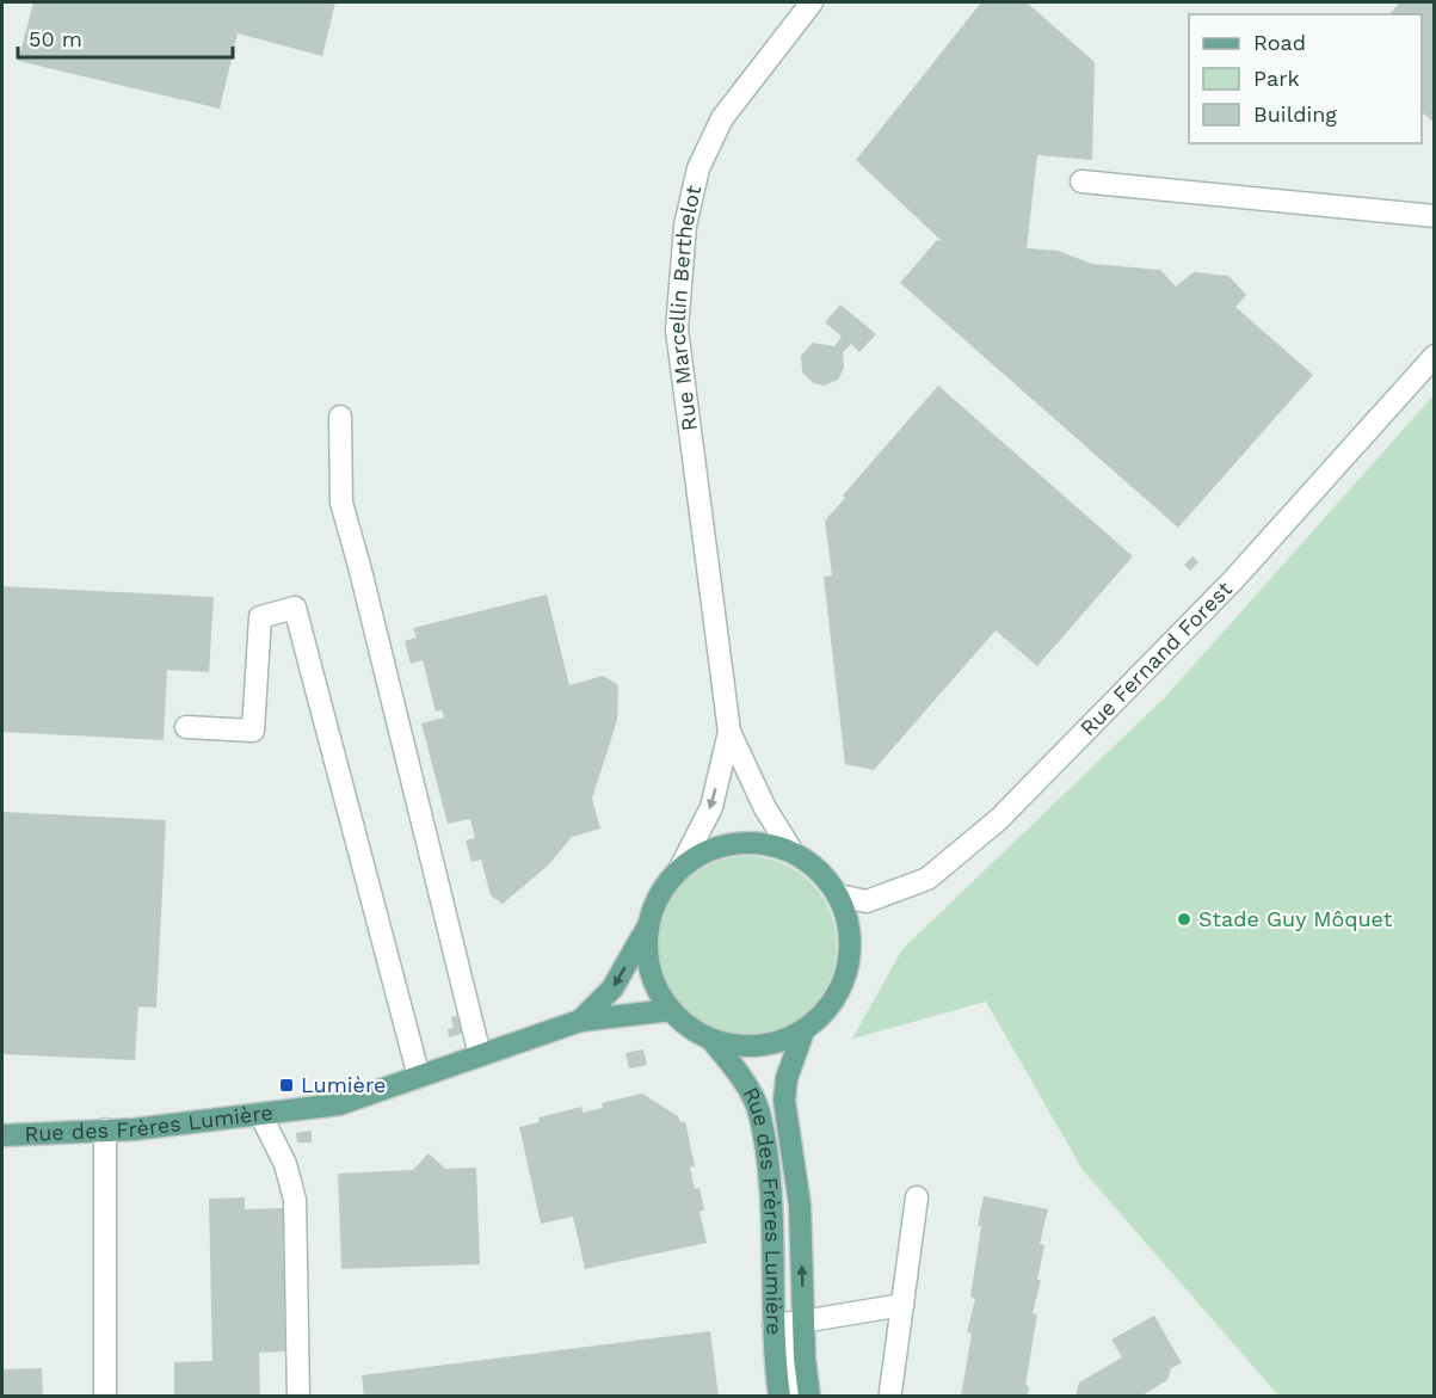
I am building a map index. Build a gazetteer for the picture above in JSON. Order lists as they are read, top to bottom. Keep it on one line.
{"streets":{"main road":["Rue des Frères Lumière"],"street":["Rue Marcellin Berthelot","Rue Fernand Forest"]},"crossings":[["Rue Marcellin Berthelot","Rue Fernand Forest"],["Rue Marcellin Berthelot","Rue des Frères Lumière"],["Rue Fernand Forest","Rue des Frères Lumière"]],"places":{"other":["Stade Guy Môquet"],"transit":["Lumière"]},"legend":["Road","Park","Building"],"scale_bar":"50 m"}
